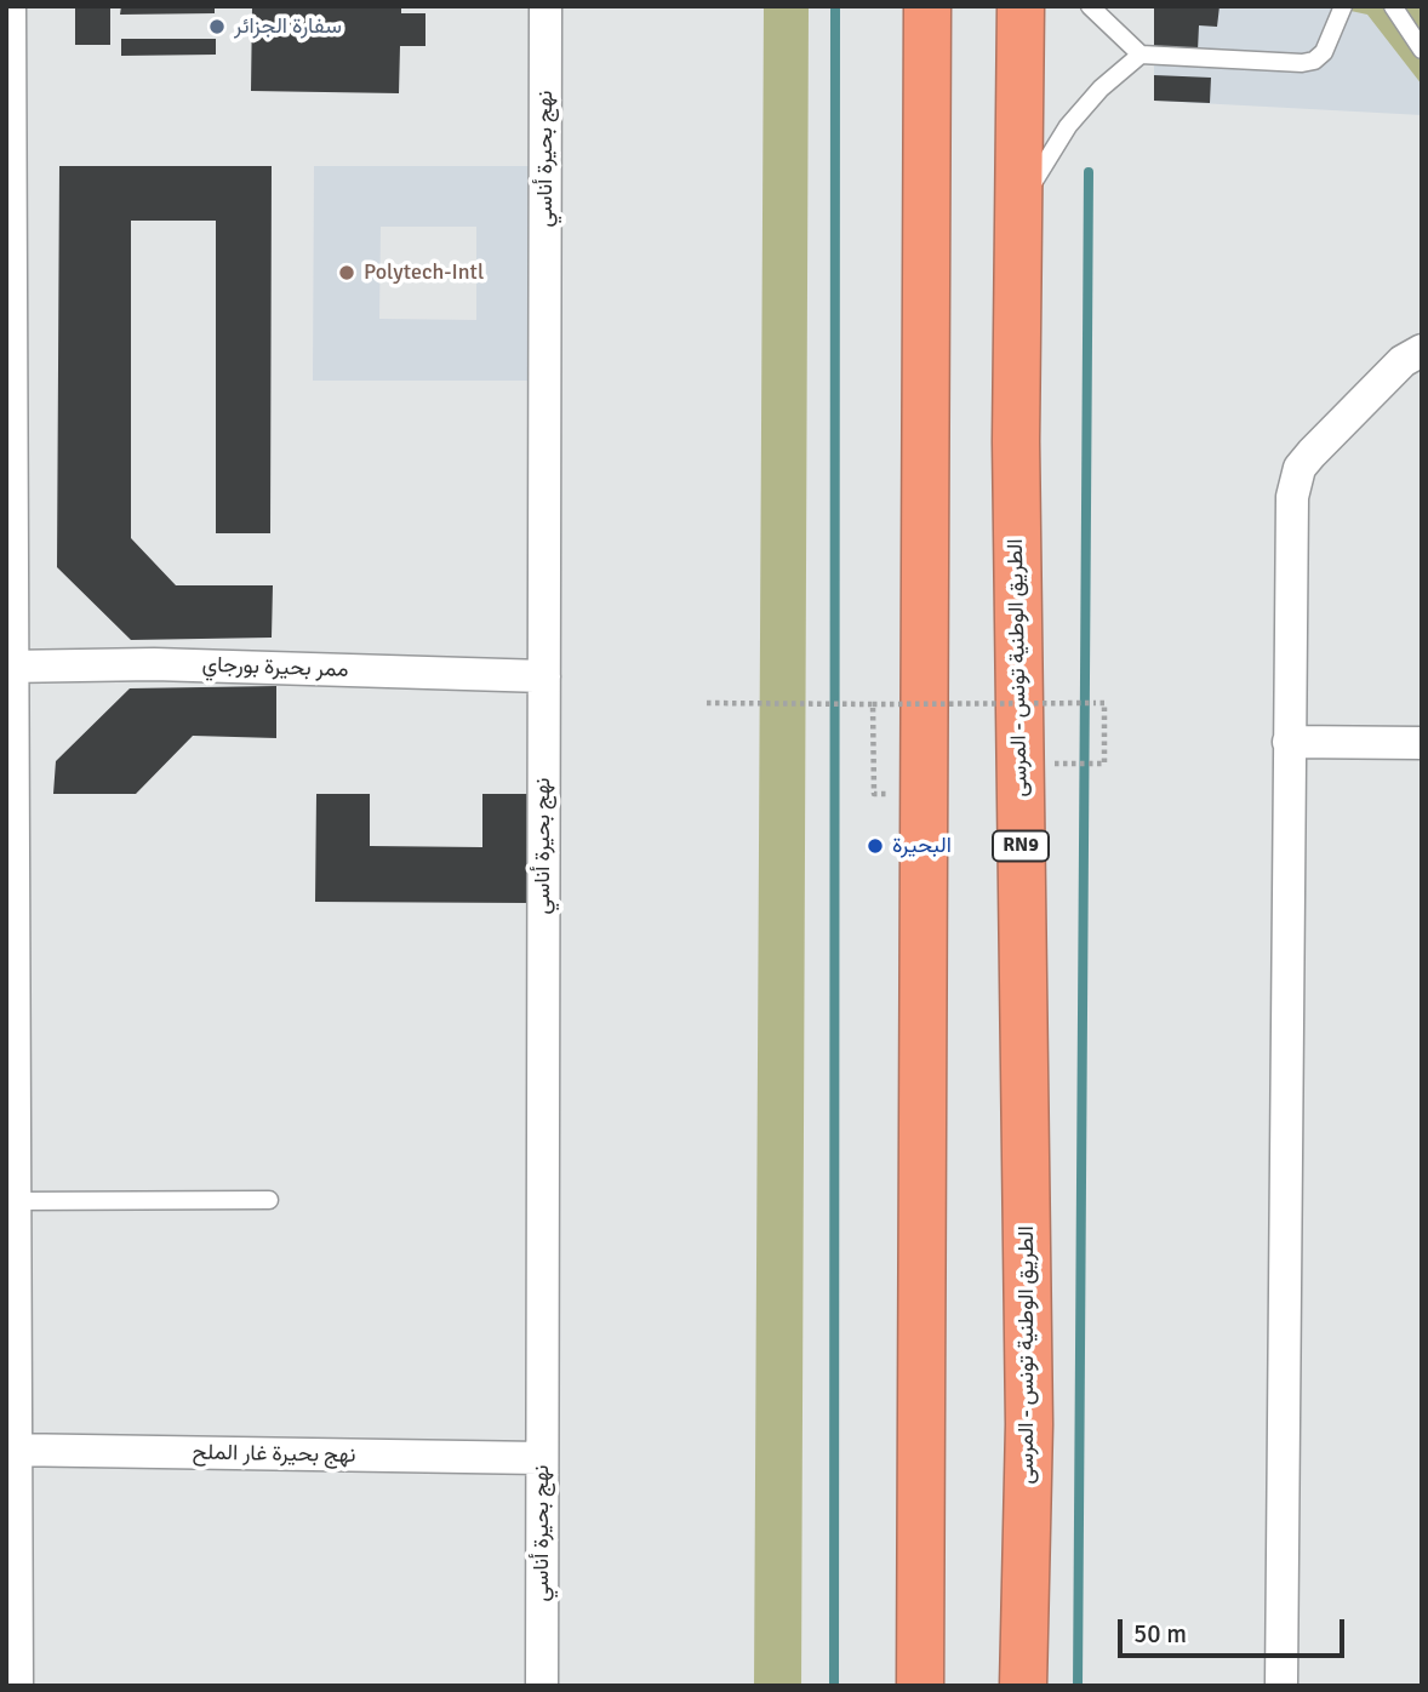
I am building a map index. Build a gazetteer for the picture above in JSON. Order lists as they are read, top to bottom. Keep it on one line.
{"streets":{"highway":["الطريق الوطنية تونس - المرسى","RN9"],"street":["نهج بحيرة أناسي","ممر بحيرة بورجاي","نهج بحيرة غار الملح"]},"crossings":[["نهج بحيرة أناسي","ممر بحيرة بورجاي"],["نهج بحيرة أناسي","نهج بحيرة غار الملح"]],"places":["سفارة الجزائر","Polytech-Intl","البحيرة"],"scale_bar":"50 m"}
